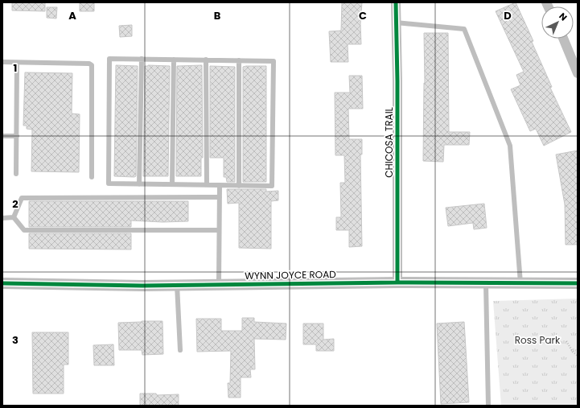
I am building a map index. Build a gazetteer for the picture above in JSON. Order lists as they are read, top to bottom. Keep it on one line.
{"streets":{"street":["CHICOSA TRAIL","WYNN JOYCE ROAD"]},"crossings":[["CHICOSA TRAIL","WYNN JOYCE ROAD"]],"parks":["Ross Park"],"north":"top right","grid":{"columns":["A","B","C","D"],"rows":["1","2","3"]}}
